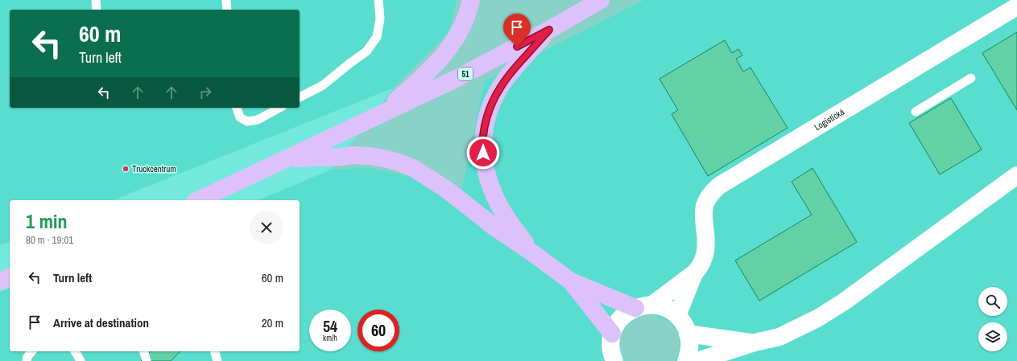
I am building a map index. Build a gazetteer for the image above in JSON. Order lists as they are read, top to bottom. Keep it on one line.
{"streets":{"main road":["51"],"street":["Logistická"]},"places":["Truckcentrum"],"page":{"turn":["60 m","Turn left"],"heading":["1 min","80 m · 19:01"],"list":[{"name":"Turn left","value":"60 m"},{"name":"Arrive at destination","value":"20 m"}],"speed":"54 km/h","limit":"60"}}
